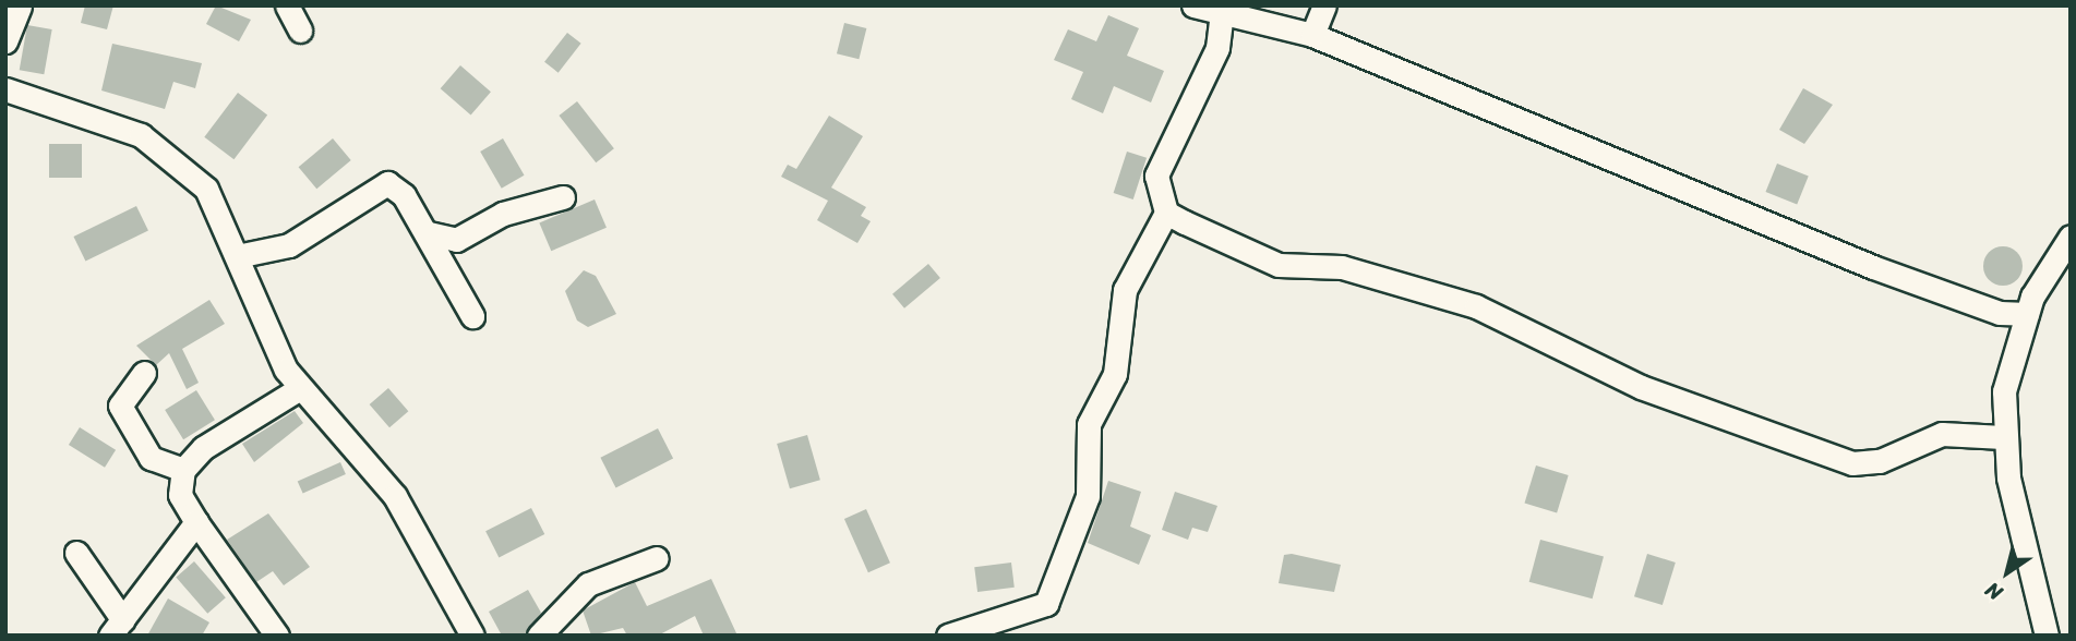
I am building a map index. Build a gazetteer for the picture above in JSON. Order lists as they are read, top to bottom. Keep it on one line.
{"north":"bottom left"}
